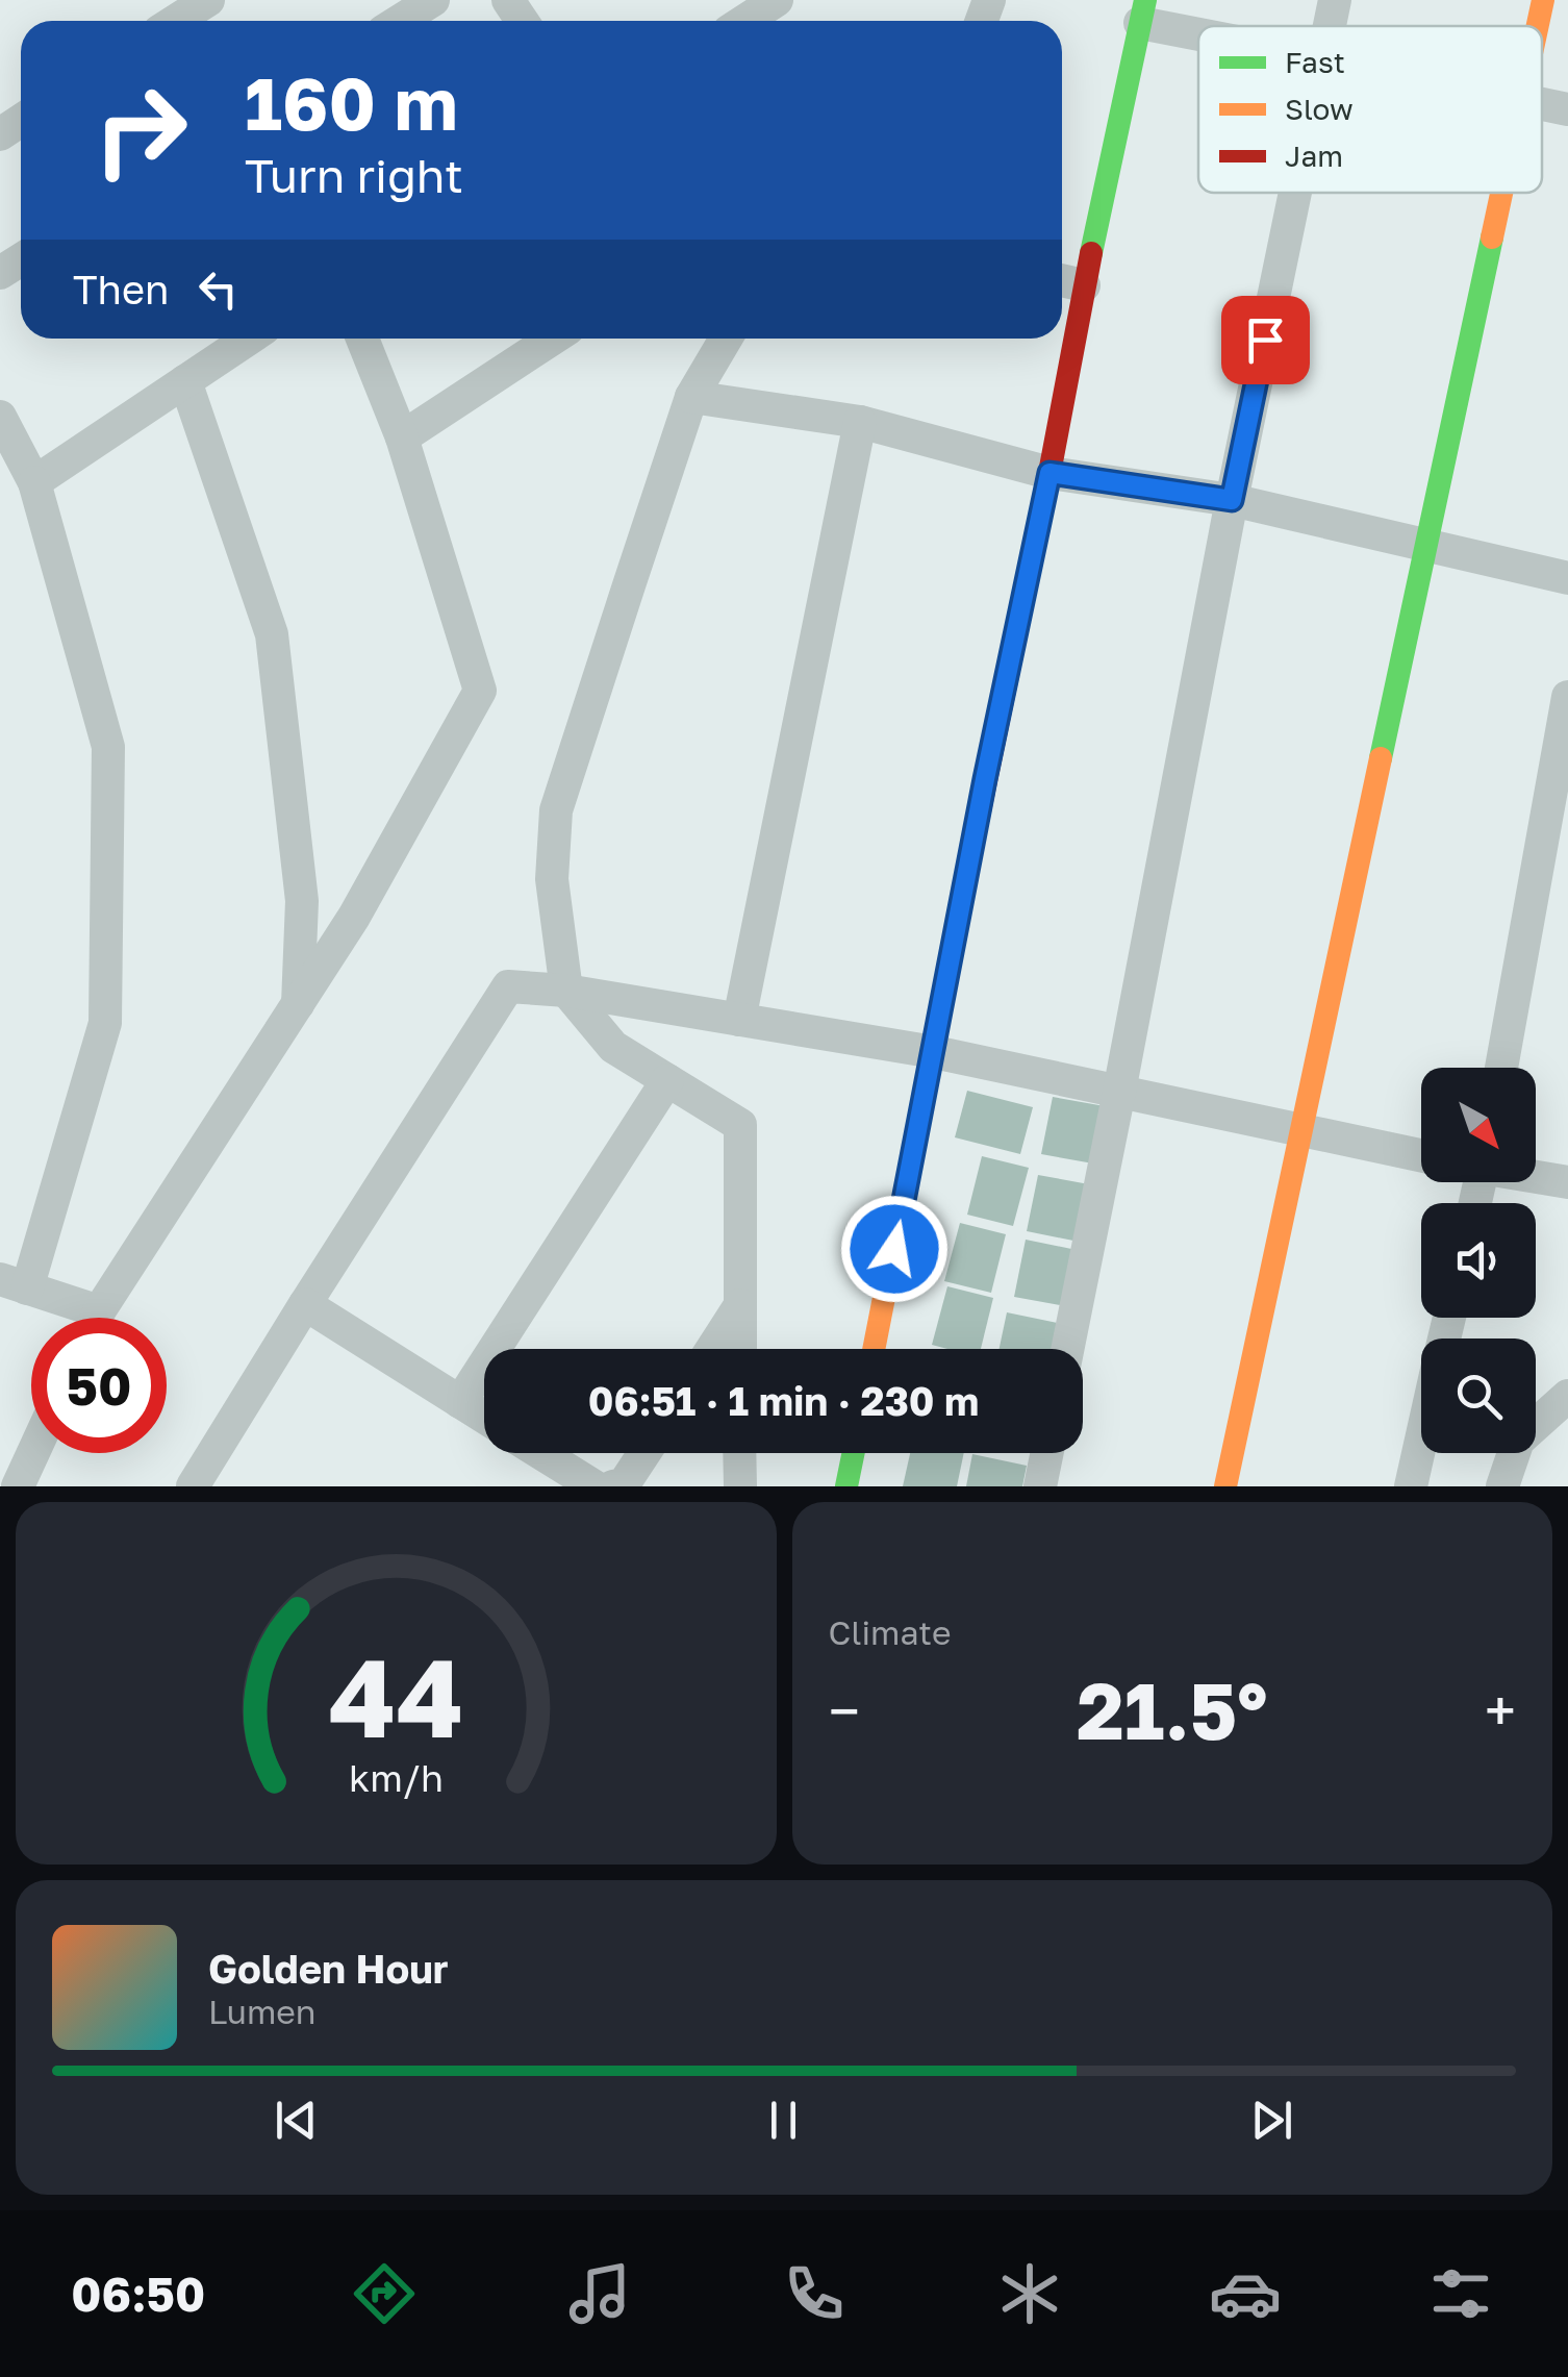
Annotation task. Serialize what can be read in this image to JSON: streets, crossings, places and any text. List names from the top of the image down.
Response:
{
  "legend": ["Fast", "Slow", "Jam"],
  "north": "bottom right",
  "page": {
    "turn": ["160 m", "Turn right"],
    "then": "Then",
    "limit": "50",
    "trip": "06:51 · 1 min · 230 m",
    "tile": "Climate",
    "heat": ["−", "21.5°", "+"],
    "song": ["Golden Hour", "Lumen"],
    "tabs": "06:50",
    "gauge": ["44", "km/h"]
  }
}
